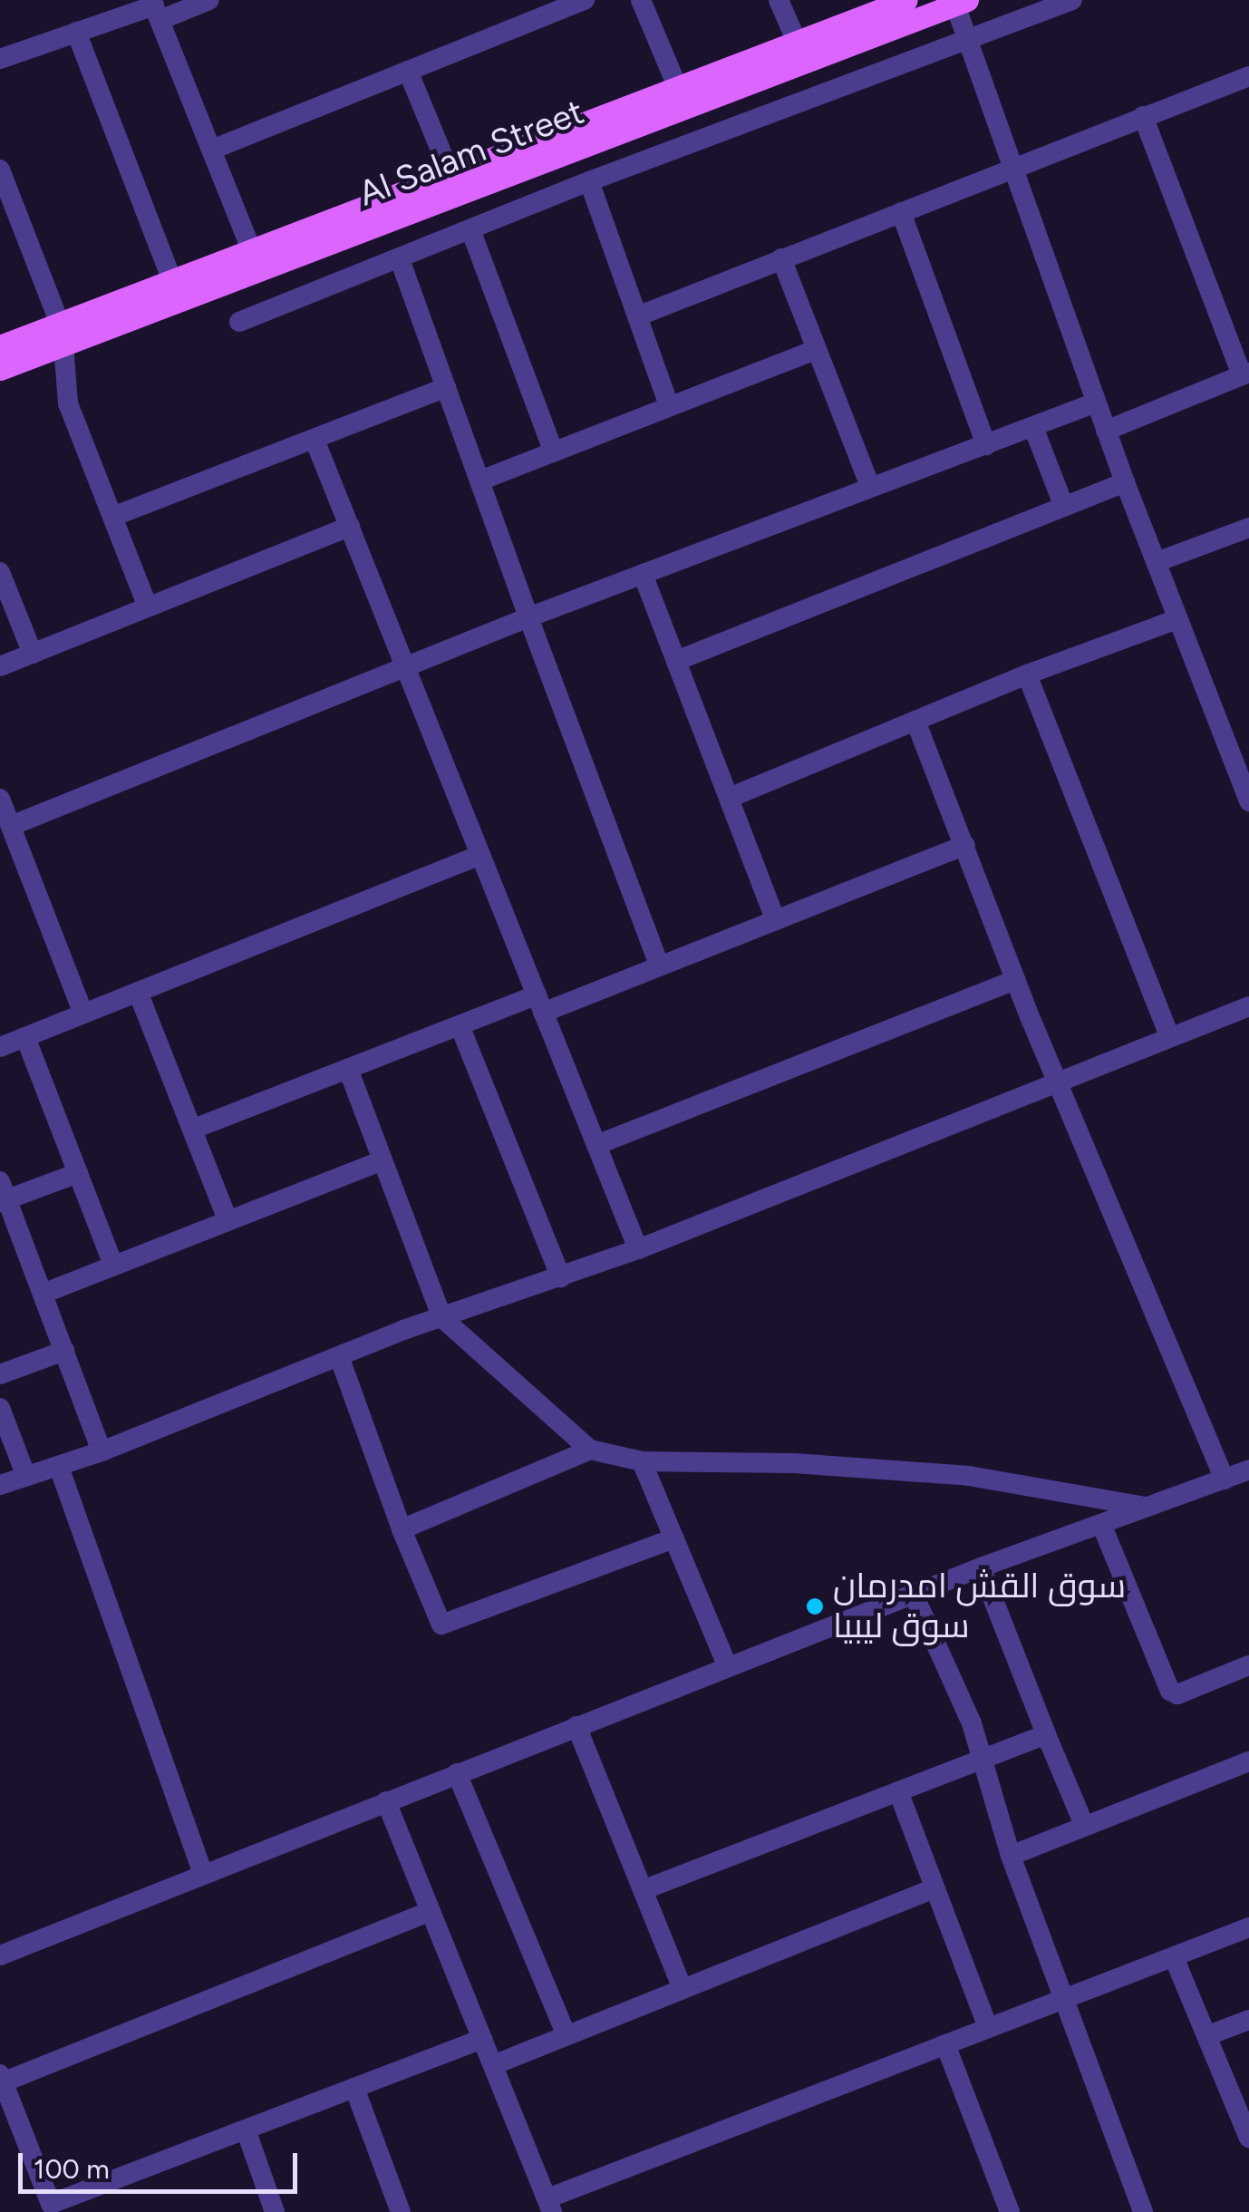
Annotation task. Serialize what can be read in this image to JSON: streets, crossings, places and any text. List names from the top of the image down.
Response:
{
  "streets": {
    "main road": ["Al Salam Street"]
  },
  "places": ["سوق القش امدرمان سوق ليبيا"],
  "scale_bar": "100 m"
}
